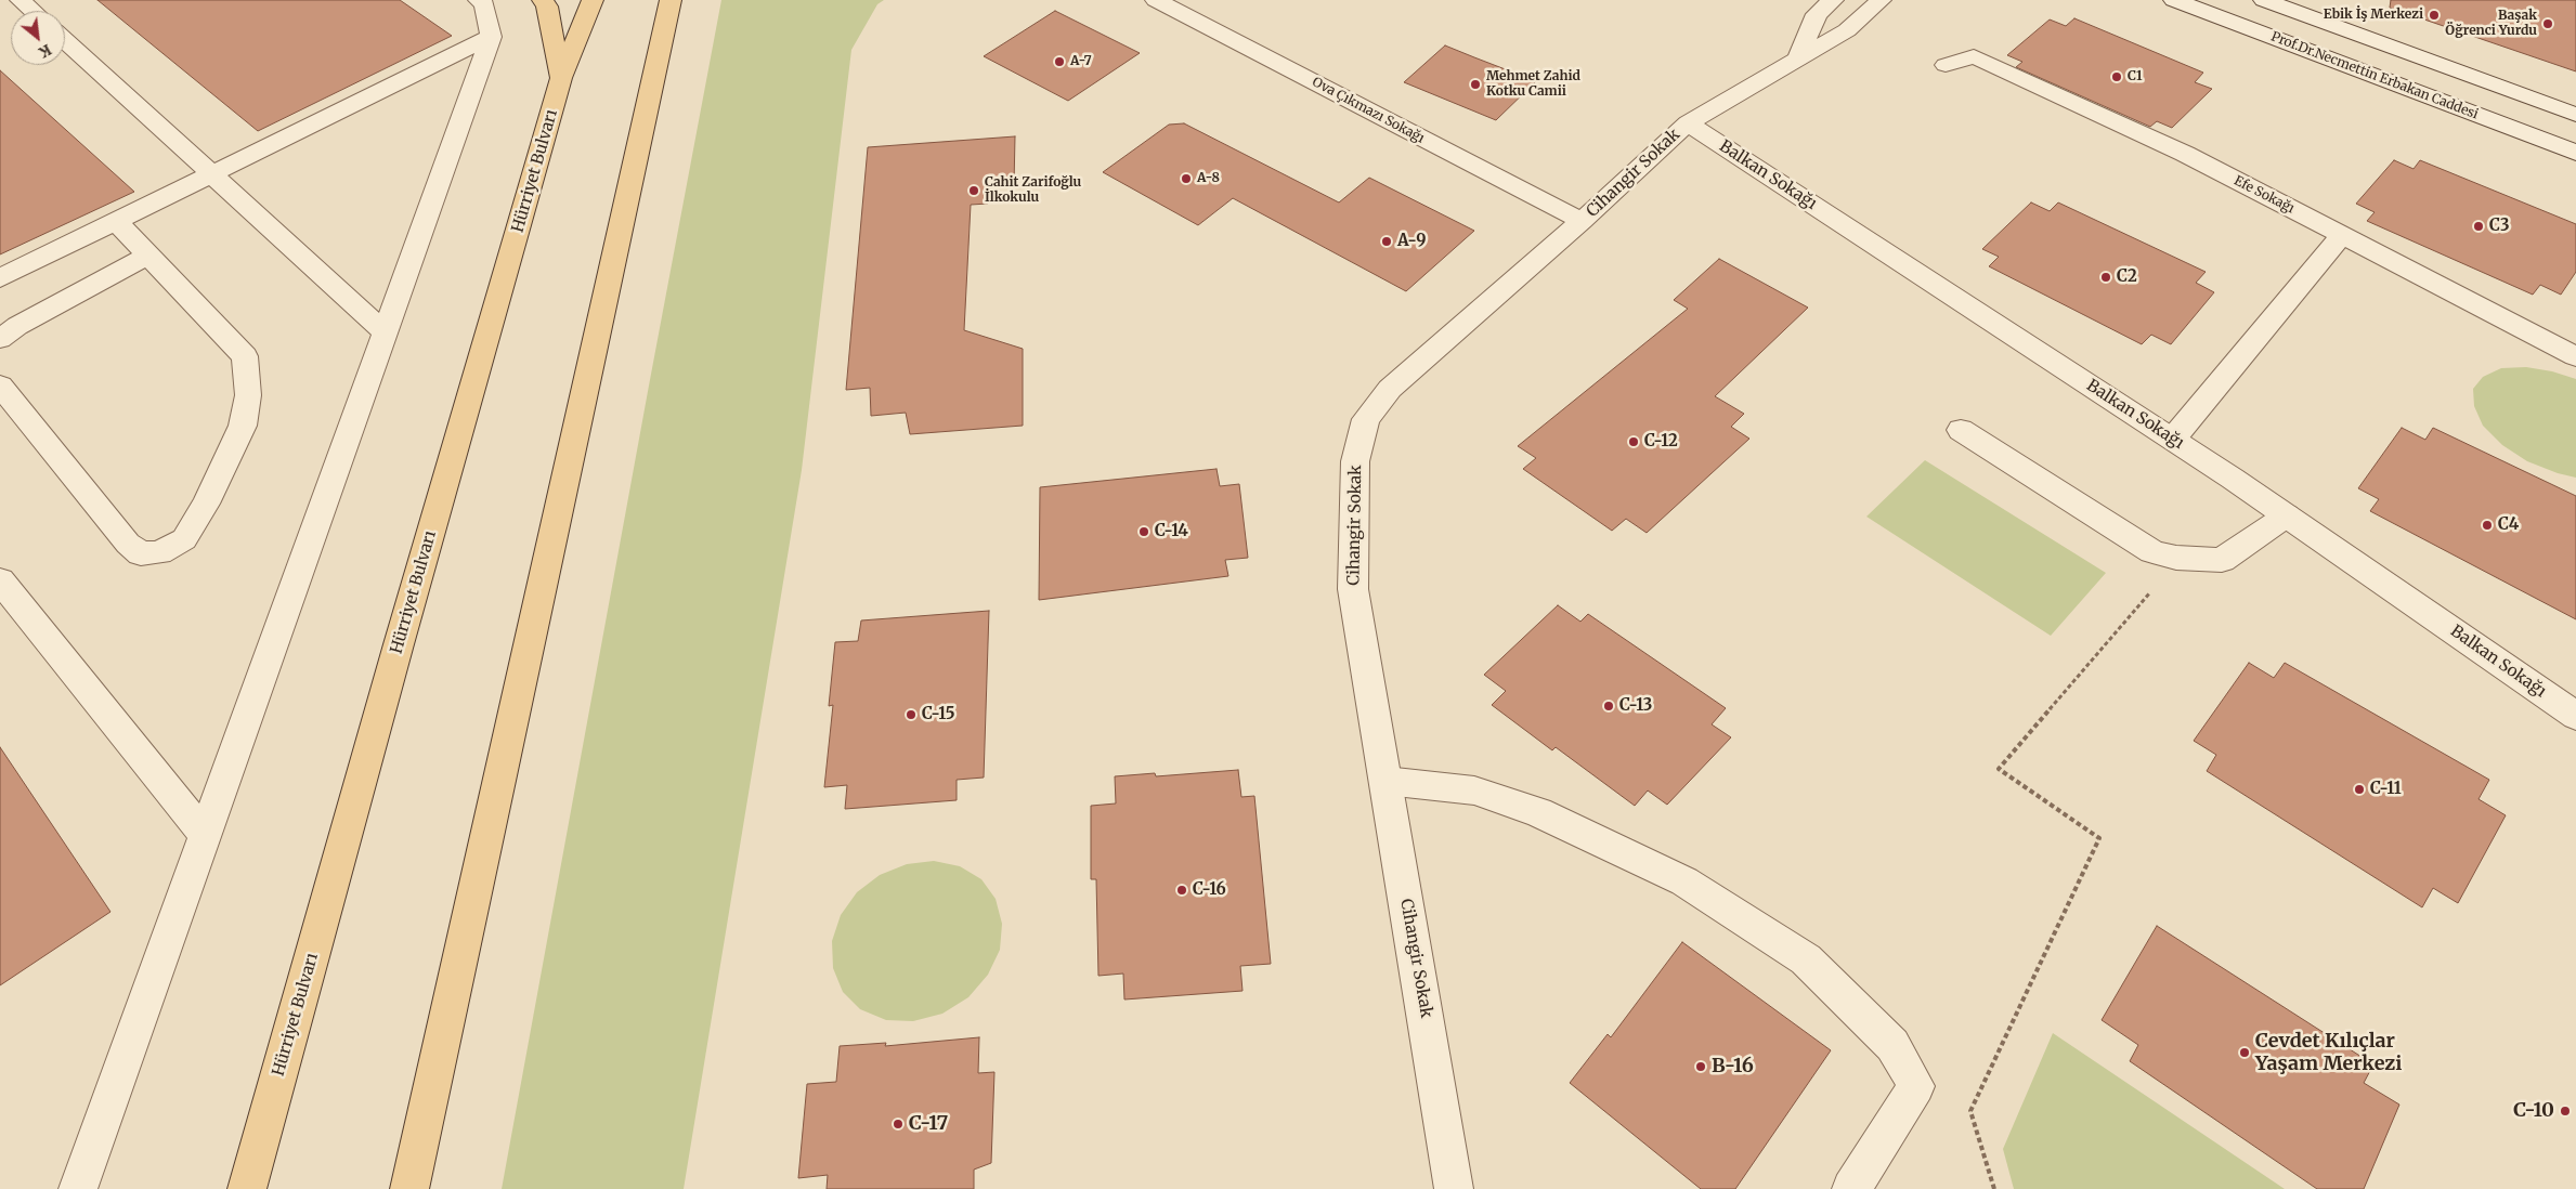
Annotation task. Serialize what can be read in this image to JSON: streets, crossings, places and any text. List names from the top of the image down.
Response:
{
  "streets": {
    "main road": ["Hürriyet Bulvarı"],
    "street": [
      "Prof.Dr.Necmettin Erbakan Caddesi",
      "Ova Çıkmazı Sokağı",
      "Cihangir Sokak",
      "Balkan Sokağı",
      "Efe Sokağı"
    ]
  },
  "crossings": [
    ["Ova Çıkmazı Sokağı", "Cihangir Sokak"],
    ["Cihangir Sokak", "Balkan Sokağı"]
  ],
  "places": [
    "Ebik İş Merkezi",
    "Başak Öğrenci Yurdu",
    "A-7",
    "C1",
    "Mehmet Zahid Kotku Camii",
    "A-8",
    "Cahit Zarifoğlu İlkokulu",
    "C3",
    "A-9",
    "C2",
    "C-12",
    "C4",
    "C-14",
    "C-13",
    "C-15",
    "C-11",
    "C-16",
    "Cevdet Kılıçlar Yaşam Merkezi",
    "B-16",
    "C-10",
    "C-17"
  ],
  "north": "bottom right"
}
